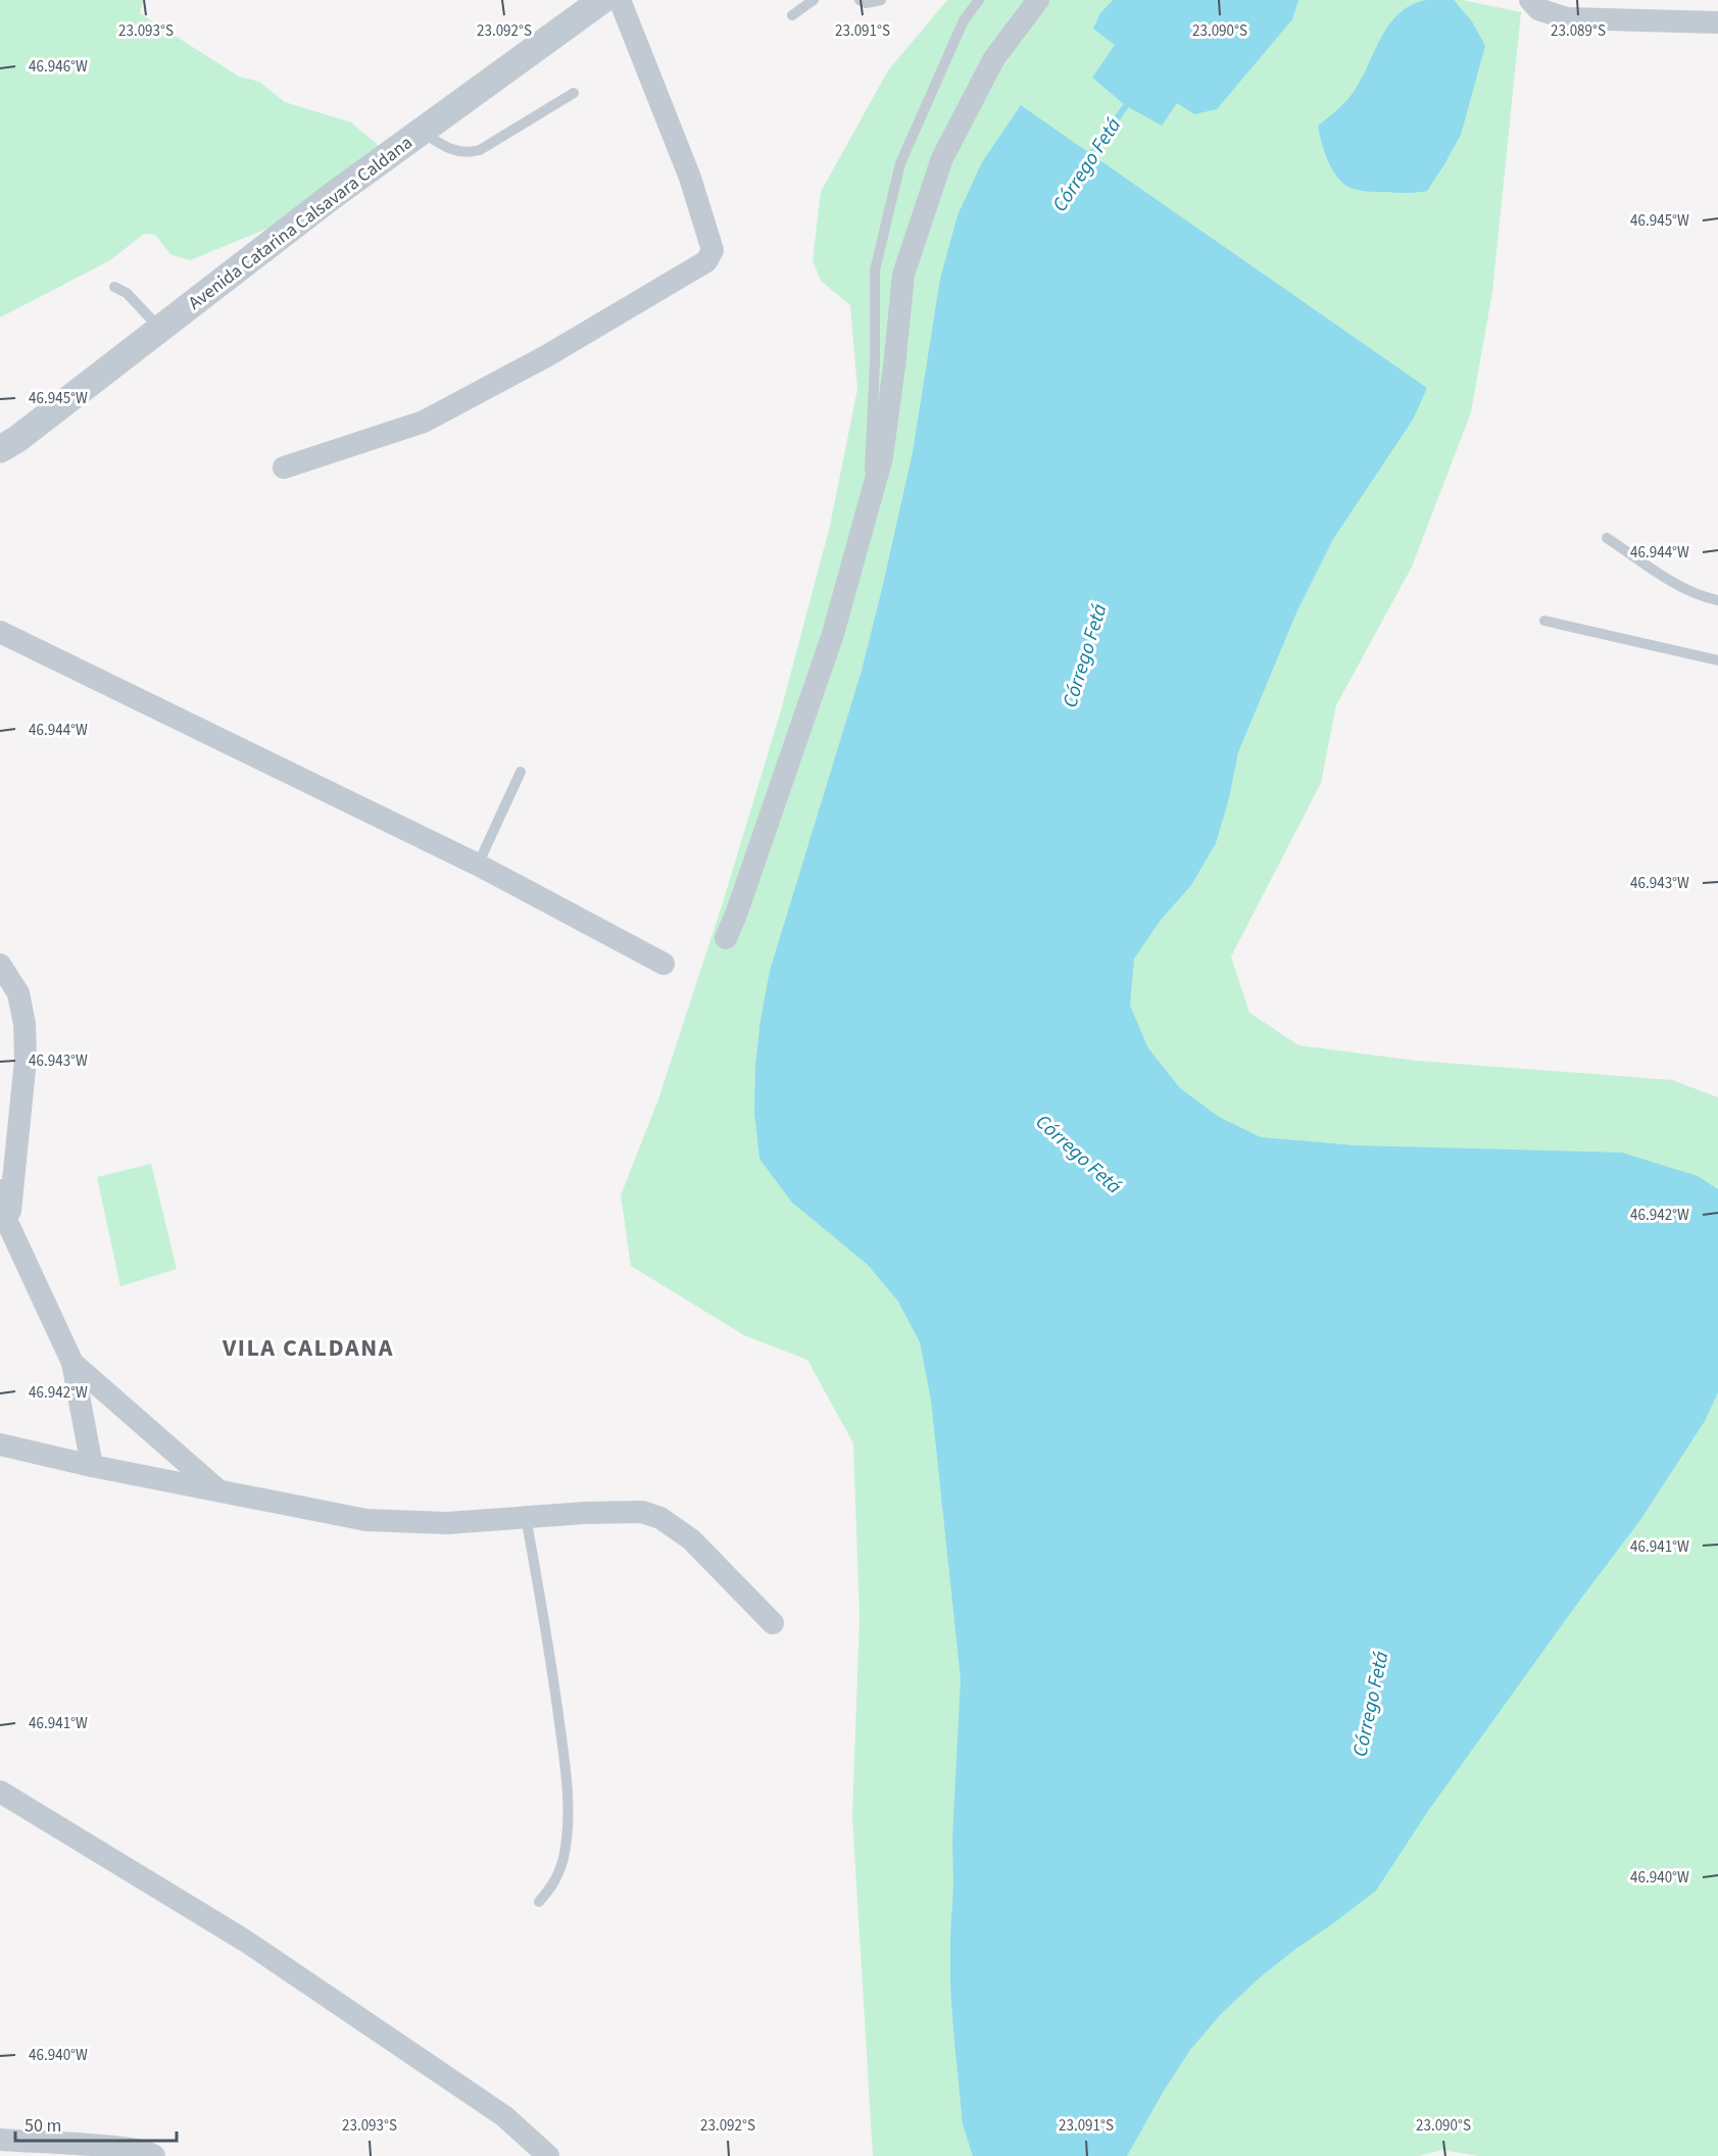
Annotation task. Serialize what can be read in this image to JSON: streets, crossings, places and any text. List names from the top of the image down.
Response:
{
  "streets": {
    "street": ["Avenida Catarina Calsavara Caldana"]
  },
  "districts": ["VILA CALDANA"],
  "water": ["Córrego Fetá"],
  "scale_bar": "50 m",
  "coordinates": [
    "23.093°S",
    "23.092°S",
    "23.091°S",
    "23.090°S",
    "23.089°S",
    "46.946°W",
    "46.945°W",
    "46.944°W",
    "46.943°W",
    "46.942°W",
    "46.941°W",
    "46.940°W"
  ]
}
